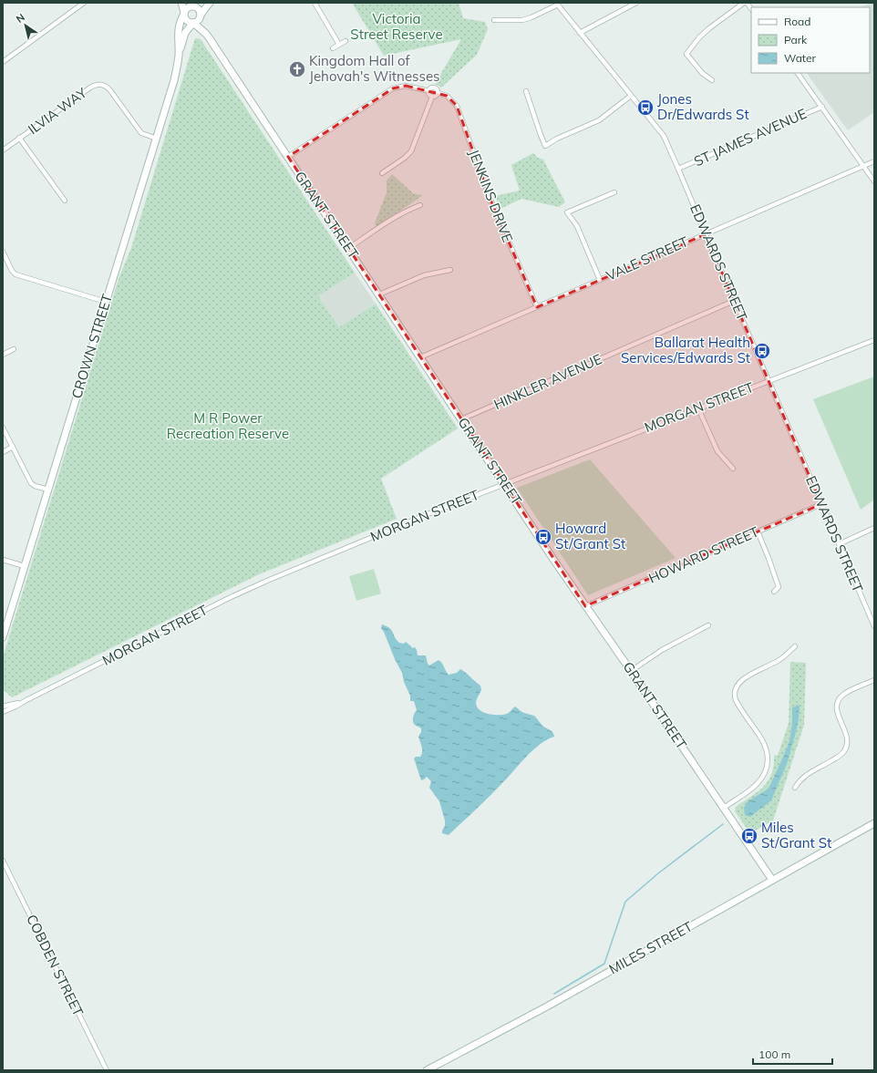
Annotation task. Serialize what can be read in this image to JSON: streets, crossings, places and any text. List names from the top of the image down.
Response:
{
  "streets": {
    "street": [
      "ILVIA WAY",
      "ST JAMES AVENUE",
      "JENKINS DRIVE",
      "GRANT STREET",
      "VALE STREET",
      "EDWARDS STREET",
      "CROWN STREET",
      "HINKLER AVENUE",
      "MORGAN STREET",
      "HOWARD STREET",
      "MILES STREET",
      "COBDEN STREET"
    ]
  },
  "crossings": [
    ["ILVIA WAY", "CROWN STREET"],
    ["ST JAMES AVENUE", "EDWARDS STREET"],
    ["JENKINS DRIVE", "VALE STREET"],
    ["GRANT STREET", "VALE STREET"],
    ["GRANT STREET", "CROWN STREET"],
    ["GRANT STREET", "HINKLER AVENUE"],
    ["GRANT STREET", "MORGAN STREET"],
    ["GRANT STREET", "HOWARD STREET"],
    ["GRANT STREET", "MILES STREET"],
    ["VALE STREET", "EDWARDS STREET"],
    ["EDWARDS STREET", "HINKLER AVENUE"],
    ["EDWARDS STREET", "MORGAN STREET"],
    ["EDWARDS STREET", "HOWARD STREET"]
  ],
  "parks": ["Victoria Street Reserve", "M R Power Recreation Reserve"],
  "places": {
    "church": ["Kingdom Hall of Jehovah's Witnesses"],
    "bus stop": [
      "Jones Dr/Edwards St",
      "Ballarat Health Services/Edwards St",
      "Howard St/Grant St",
      "Miles St/Grant St"
    ]
  },
  "legend": ["Road", "Park", "Water"],
  "scale_bar": "100 m",
  "north": "top left"
}
